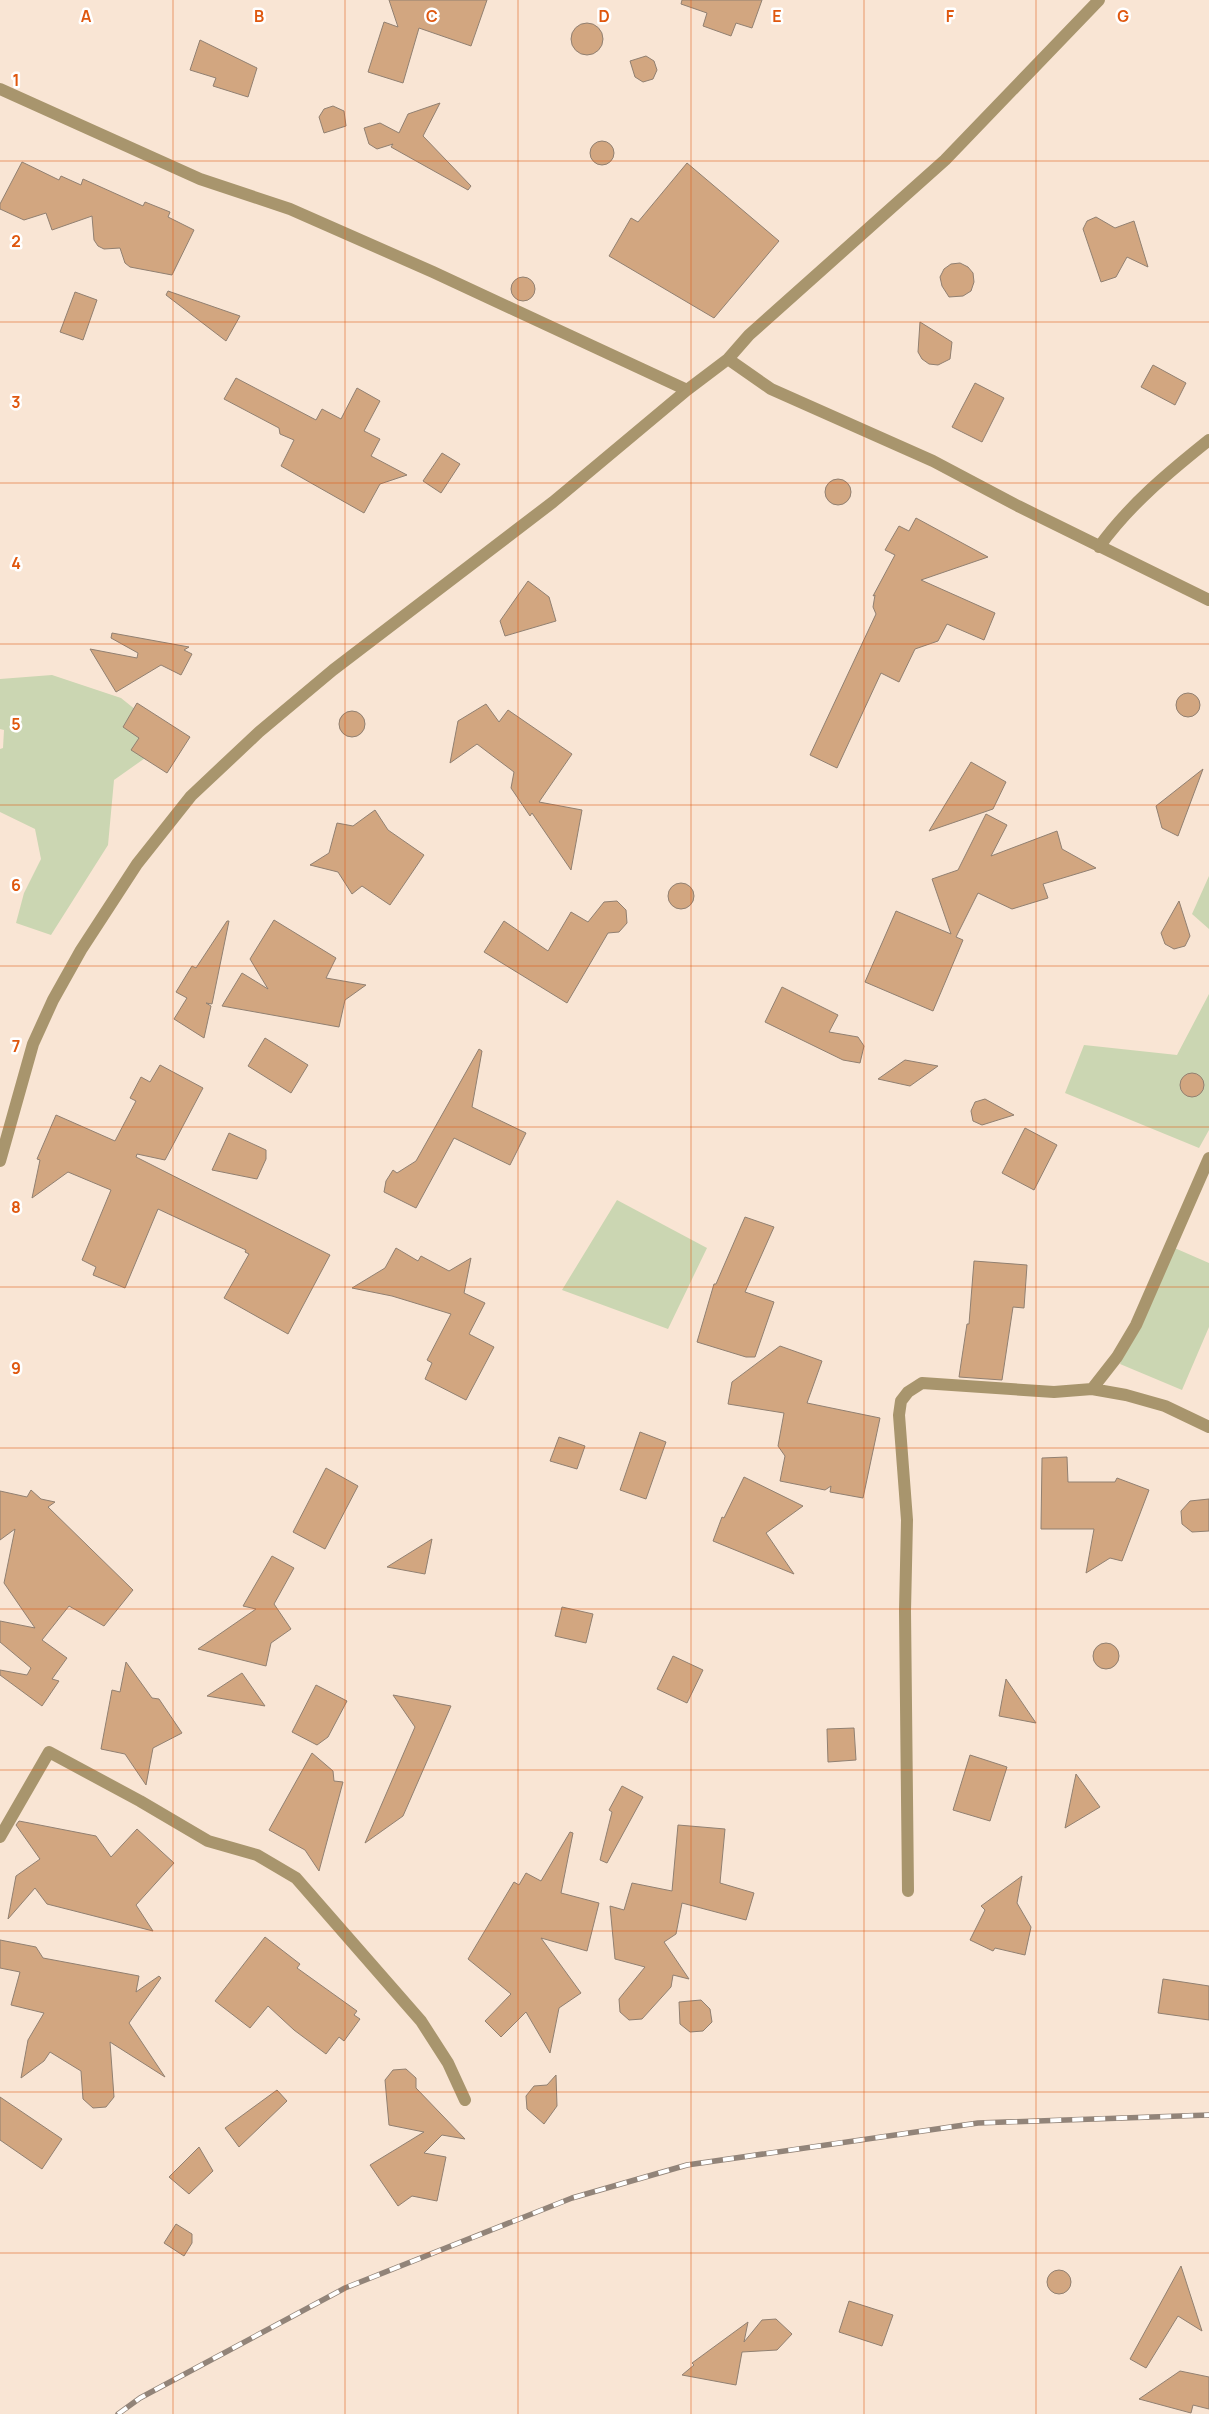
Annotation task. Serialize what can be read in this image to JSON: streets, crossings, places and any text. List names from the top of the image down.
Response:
{
  "grid": {
    "columns": [
      "A",
      "B",
      "C",
      "D",
      "E",
      "F",
      "G"
    ],
    "rows": [
      "1",
      "2",
      "3",
      "4",
      "5",
      "6",
      "7",
      "8",
      "9"
    ]
  }
}
